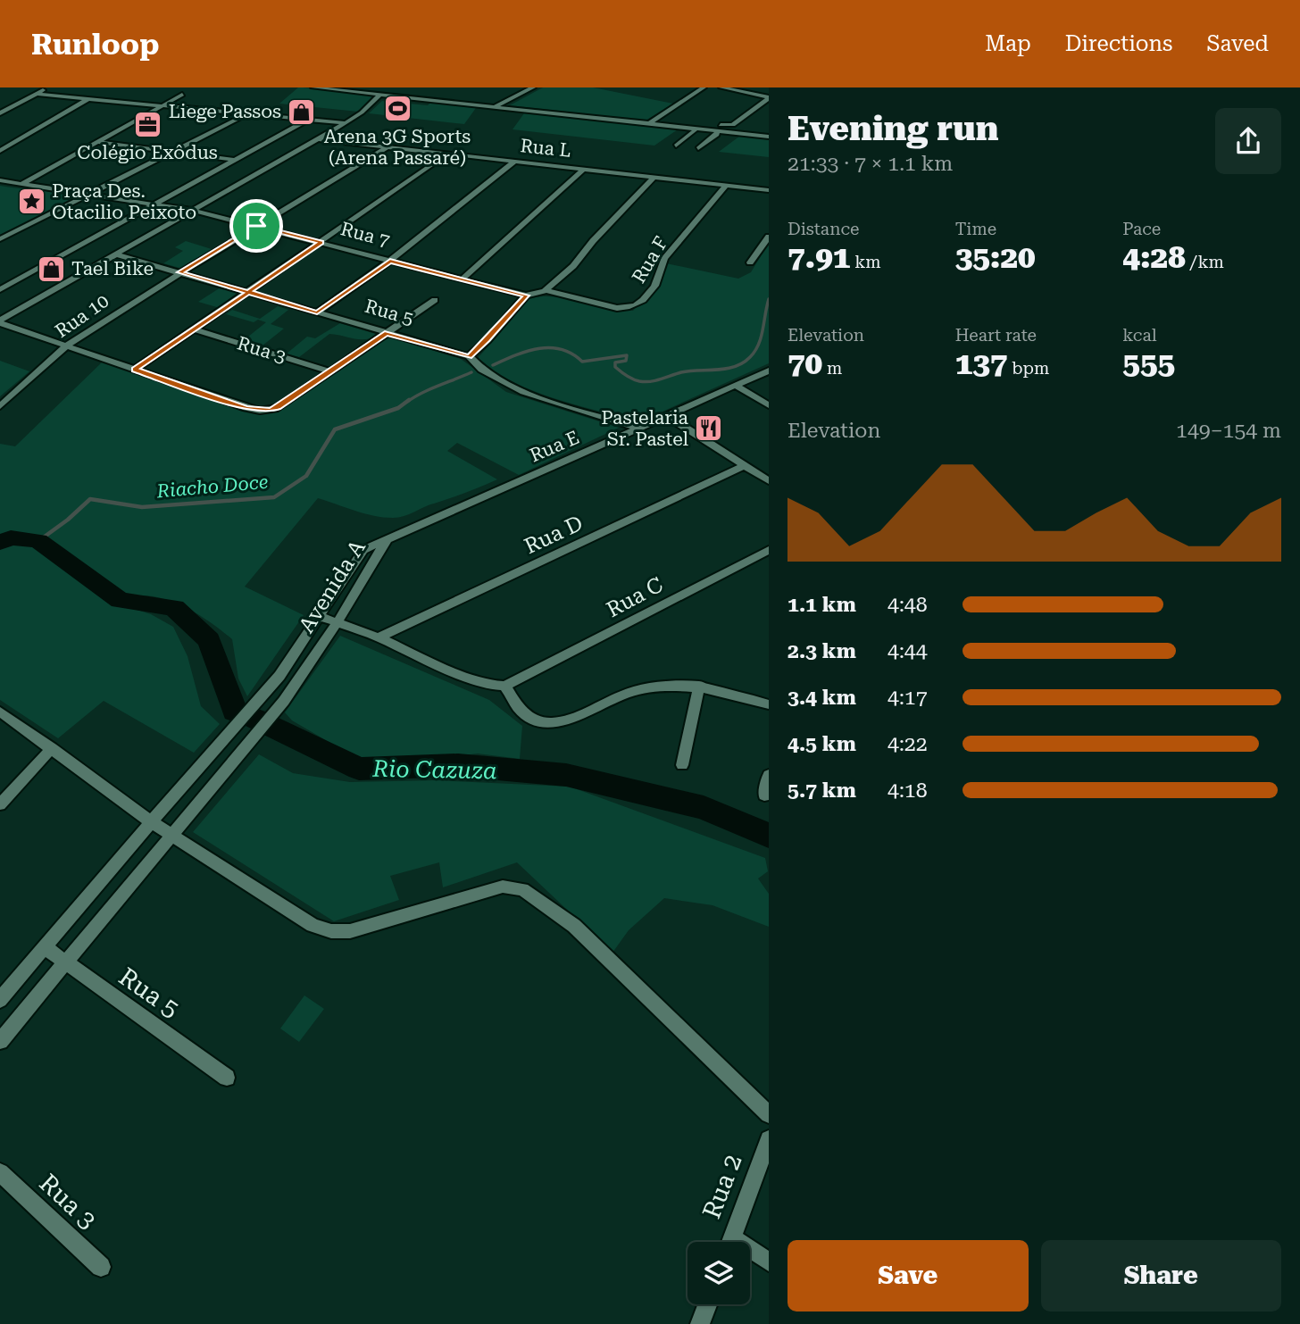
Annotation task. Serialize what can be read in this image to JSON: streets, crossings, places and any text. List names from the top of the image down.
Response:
{
  "streets": {
    "street": [
      "Rua L",
      "Rua 7",
      "Rua F",
      "Rua 5",
      "Rua 10",
      "Rua 3",
      "Rua E",
      "Rua D",
      "Avenida A",
      "Rua C",
      "Rua 2"
    ]
  },
  "crossings": [
    ["Rua L", "Rua F"],
    ["Rua L", "Rua 10"],
    ["Rua 7", "Rua 10"],
    ["Rua 5", "Rua 10"],
    ["Rua 5", "Rua E"],
    ["Rua 5", "Avenida A"],
    ["Rua E", "Avenida A"]
  ],
  "water": ["Riacho Doce", "Rio Cazuza"],
  "places": {
    "sports": ["Arena 3G Sports (Arena Passaré)"],
    "shop": ["Liege Passos", "Tael Bike"],
    "office": ["Colégio Exôdus"],
    "place": ["Praça Des. Otacilio Peixoto"],
    "restaurant": ["Pastelaria Sr. Pastel"]
  },
  "page": {
    "header": "Runloop",
    "nav": ["Map", "Directions", "Saved"],
    "heading": ["Evening run", "21:33 · 7 × 1.1 km"],
    "stats": [
      ["Distance", "7.91 km"],
      ["Time", "35:20"],
      ["Pace", "4:28 /km"],
      ["Elevation", "70 m"],
      ["Heart rate", "137 bpm"],
      ["kcal", "555"]
    ],
    "chart": ["Elevation", "149–154 m"],
    "list": [
      {
        "name": "1.1 km",
        "note": "4:48"
      },
      {
        "name": "2.3 km",
        "note": "4:44"
      },
      {
        "name": "3.4 km",
        "note": "4:17"
      },
      {
        "name": "4.5 km",
        "note": "4:22"
      },
      {
        "name": "5.7 km",
        "note": "4:18"
      }
    ],
    "buttons": ["Save", "Share"]
  }
}
